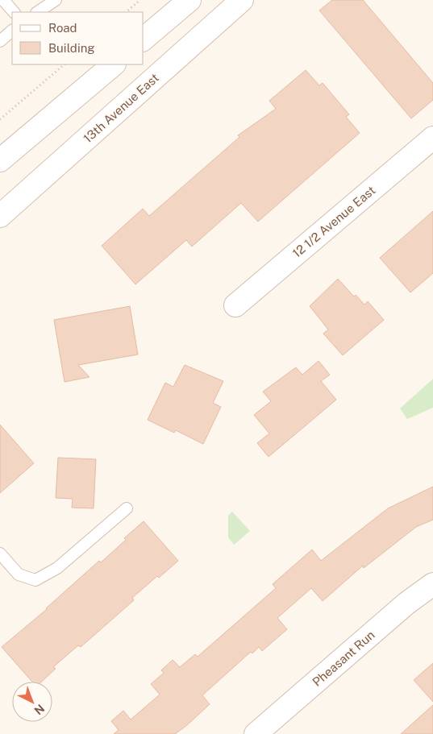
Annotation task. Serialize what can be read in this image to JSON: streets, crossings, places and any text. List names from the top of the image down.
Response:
{
  "streets": {
    "main road": ["13th Avenue East", "12 1/2 Avenue East", "Pheasant Run"]
  },
  "legend": ["Road", "Building"],
  "north": "bottom right"
}
